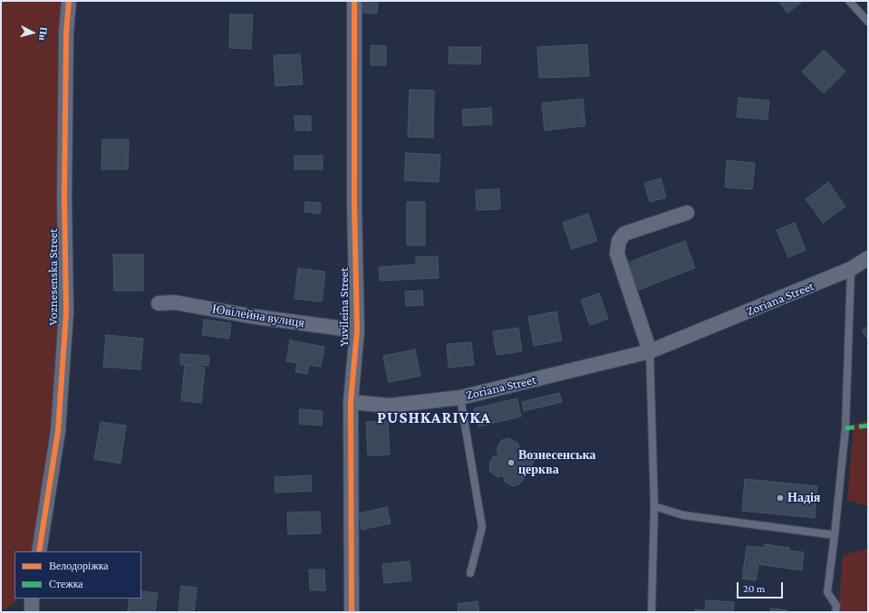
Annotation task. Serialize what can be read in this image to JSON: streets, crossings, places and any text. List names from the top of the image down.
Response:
{
  "streets": {
    "street": [
      "Voznesenska Street",
      "Zoriana Street",
      "Yuvileina Street",
      "Ювілейна вулиця"
    ]
  },
  "crossings": [
    ["Zoriana Street", "Yuvileina Street"],
    ["Yuvileina Street", "Ювілейна вулиця"]
  ],
  "districts": ["PUSHKARIVKA"],
  "places": ["Вознесенська церква", "Надія"],
  "legend": ["Велодоріжка", "Стежка"],
  "scale_bar": "20 m",
  "north": "right"
}
